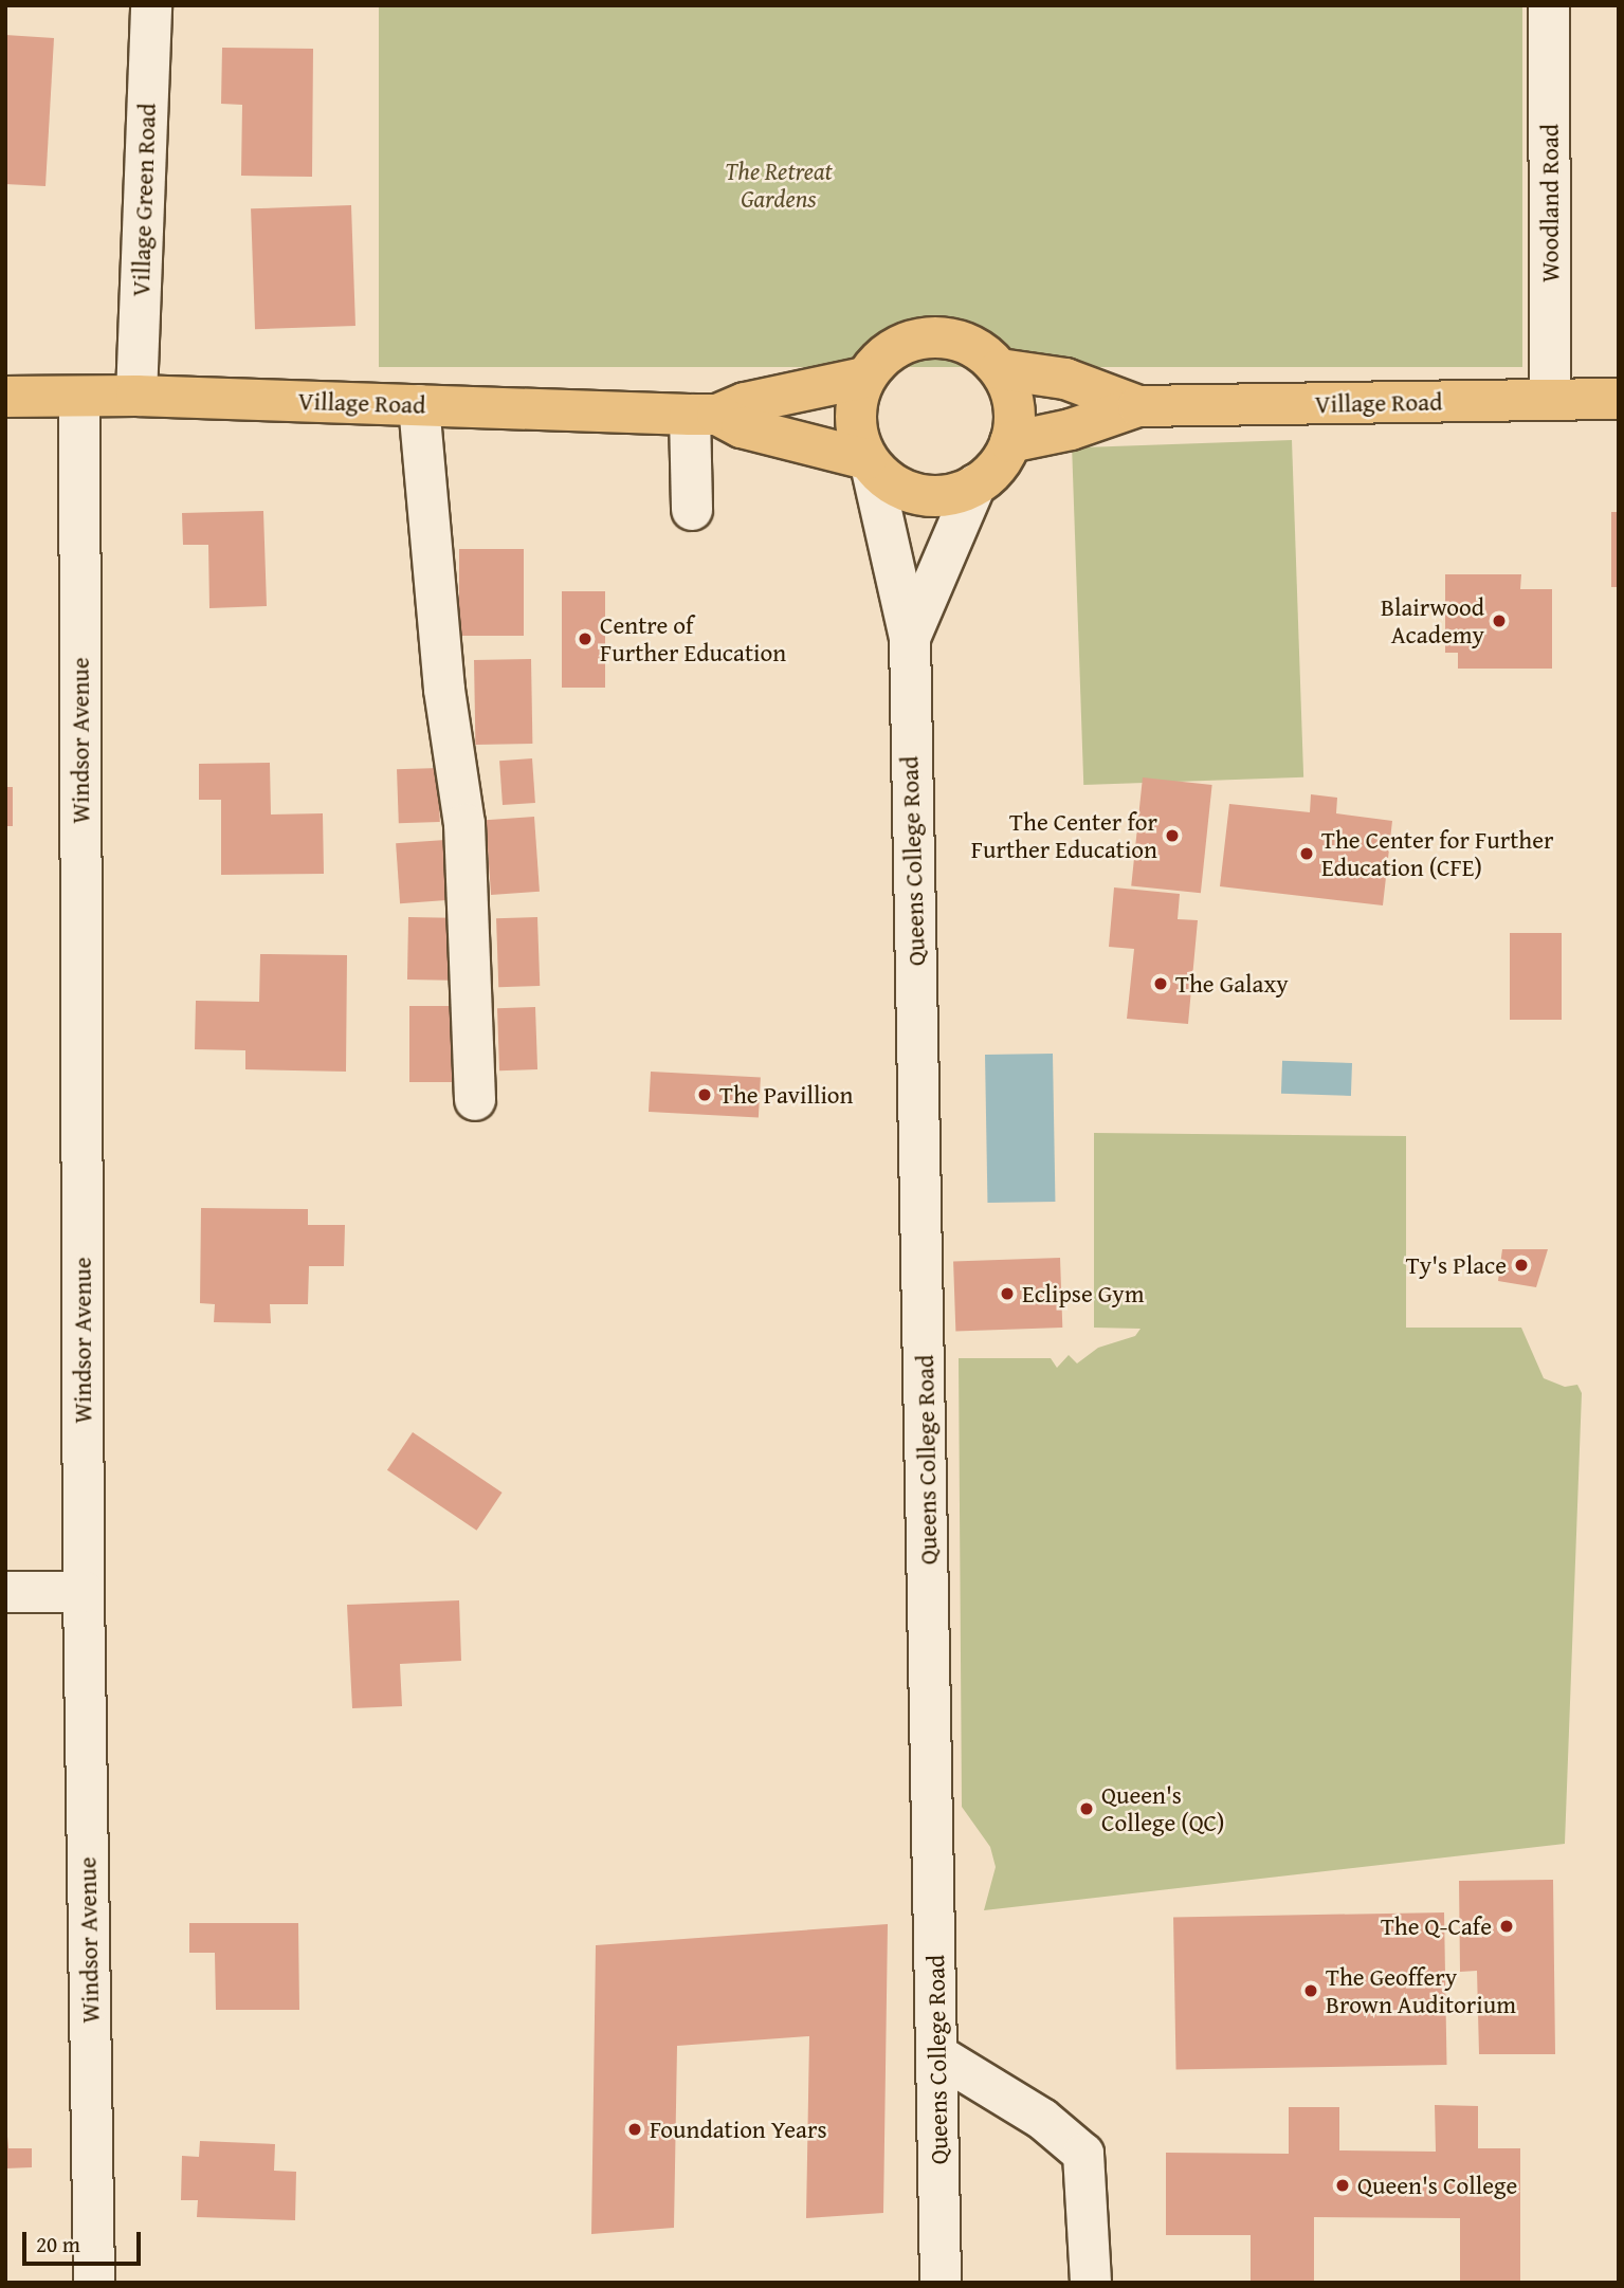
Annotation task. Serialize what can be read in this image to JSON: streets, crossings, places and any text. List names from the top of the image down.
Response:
{
  "streets": {
    "main road": ["Village Road"],
    "street": [
      "Village Green Road",
      "Woodland Road",
      "Windsor Avenue",
      "Queens College Road"
    ]
  },
  "crossings": [
    ["Village Green Road", "Village Road"],
    ["Woodland Road", "Village Road"],
    ["Village Road", "Windsor Avenue"],
    ["Village Road", "Queens College Road"]
  ],
  "parks": ["The Retreat Gardens"],
  "places": [
    "Blairwood Academy",
    "Centre of Further Education",
    "The Center for Further Education",
    "The Center for Further Education (CFE)",
    "The Galaxy",
    "The Pavillion",
    "Ty's Place",
    "Eclipse Gym",
    "Queen's College (QC)",
    "The Q-Cafe",
    "The Geoffery Brown Auditorium",
    "Foundation Years",
    "Queen's College"
  ],
  "scale_bar": "20 m"
}
